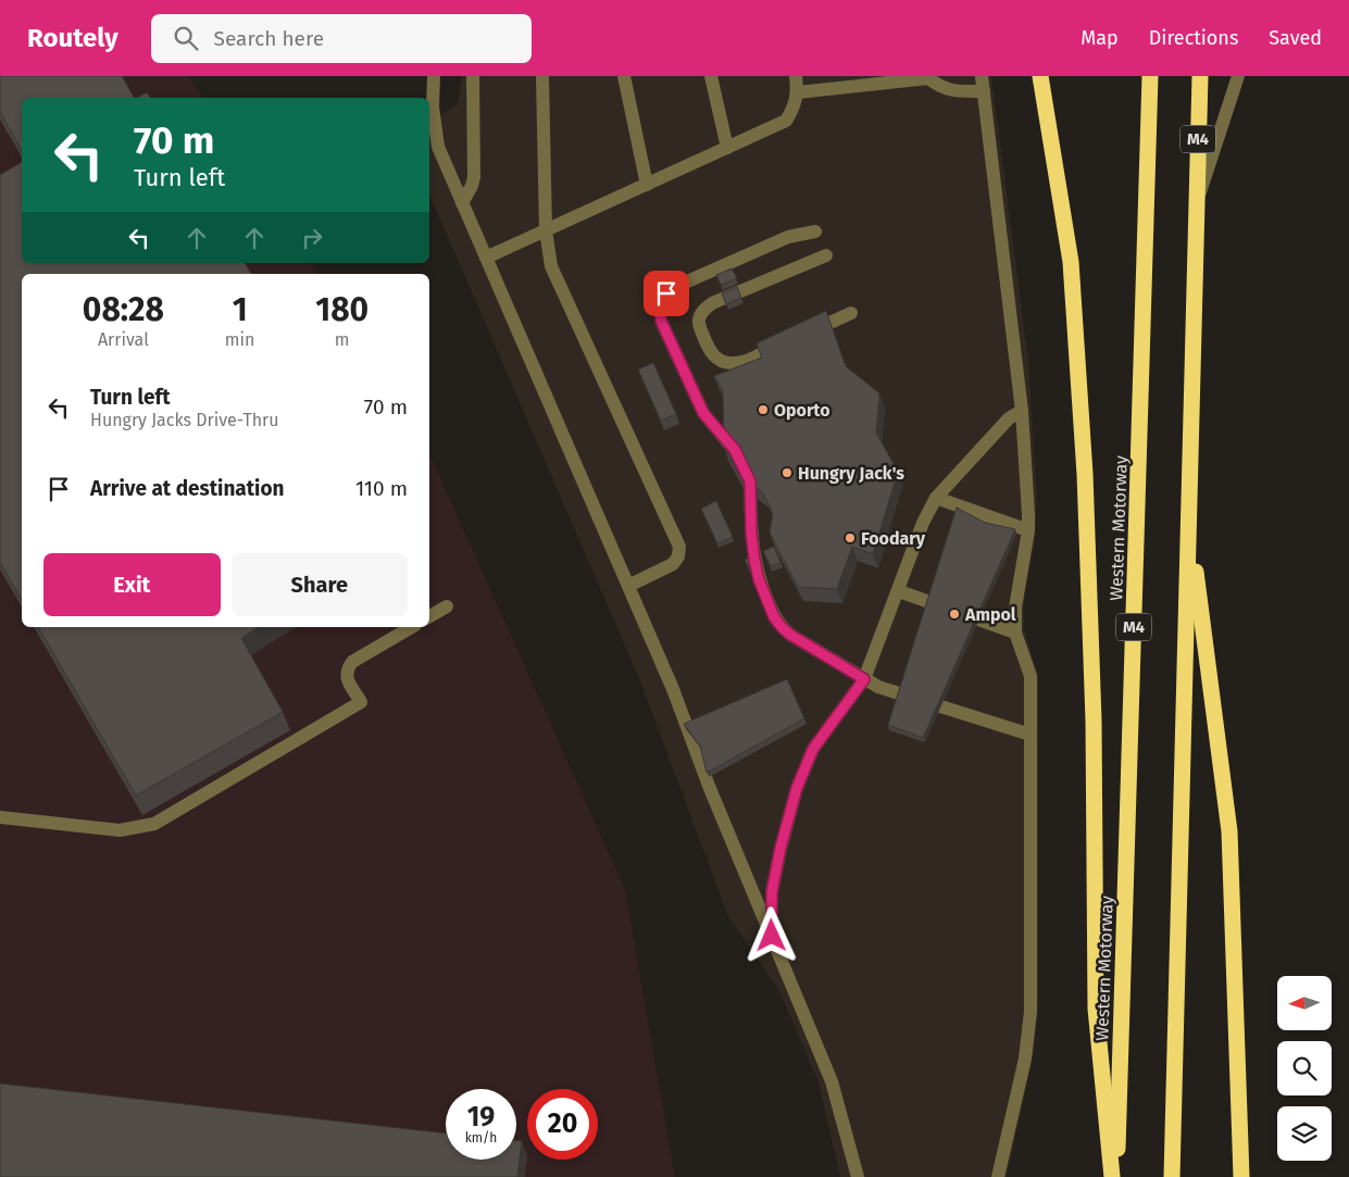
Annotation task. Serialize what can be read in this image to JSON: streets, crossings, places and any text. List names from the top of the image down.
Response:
{
  "streets": {
    "highway": ["M4", "Western Motorway"]
  },
  "places": [
    "Oporto",
    "Hungry Jack's",
    "Foodary",
    "Ampol"
  ],
  "north": "left",
  "page": {
    "header": "Routely",
    "search": "Search here",
    "nav": ["Map", "Directions", "Saved"],
    "turn": ["70 m", "Turn left"],
    "eta": [
      "08:28",
      "Arrival",
      "1",
      "min",
      "180",
      "m"
    ],
    "list": [
      {
        "name": "Turn left",
        "note": "Hungry Jacks Drive-Thru",
        "value": "70 m"
      },
      {
        "name": "Arrive at destination",
        "value": "110 m"
      }
    ],
    "buttons": ["Exit", "Share"],
    "speed": "19 km/h",
    "limit": "20"
  }
}
